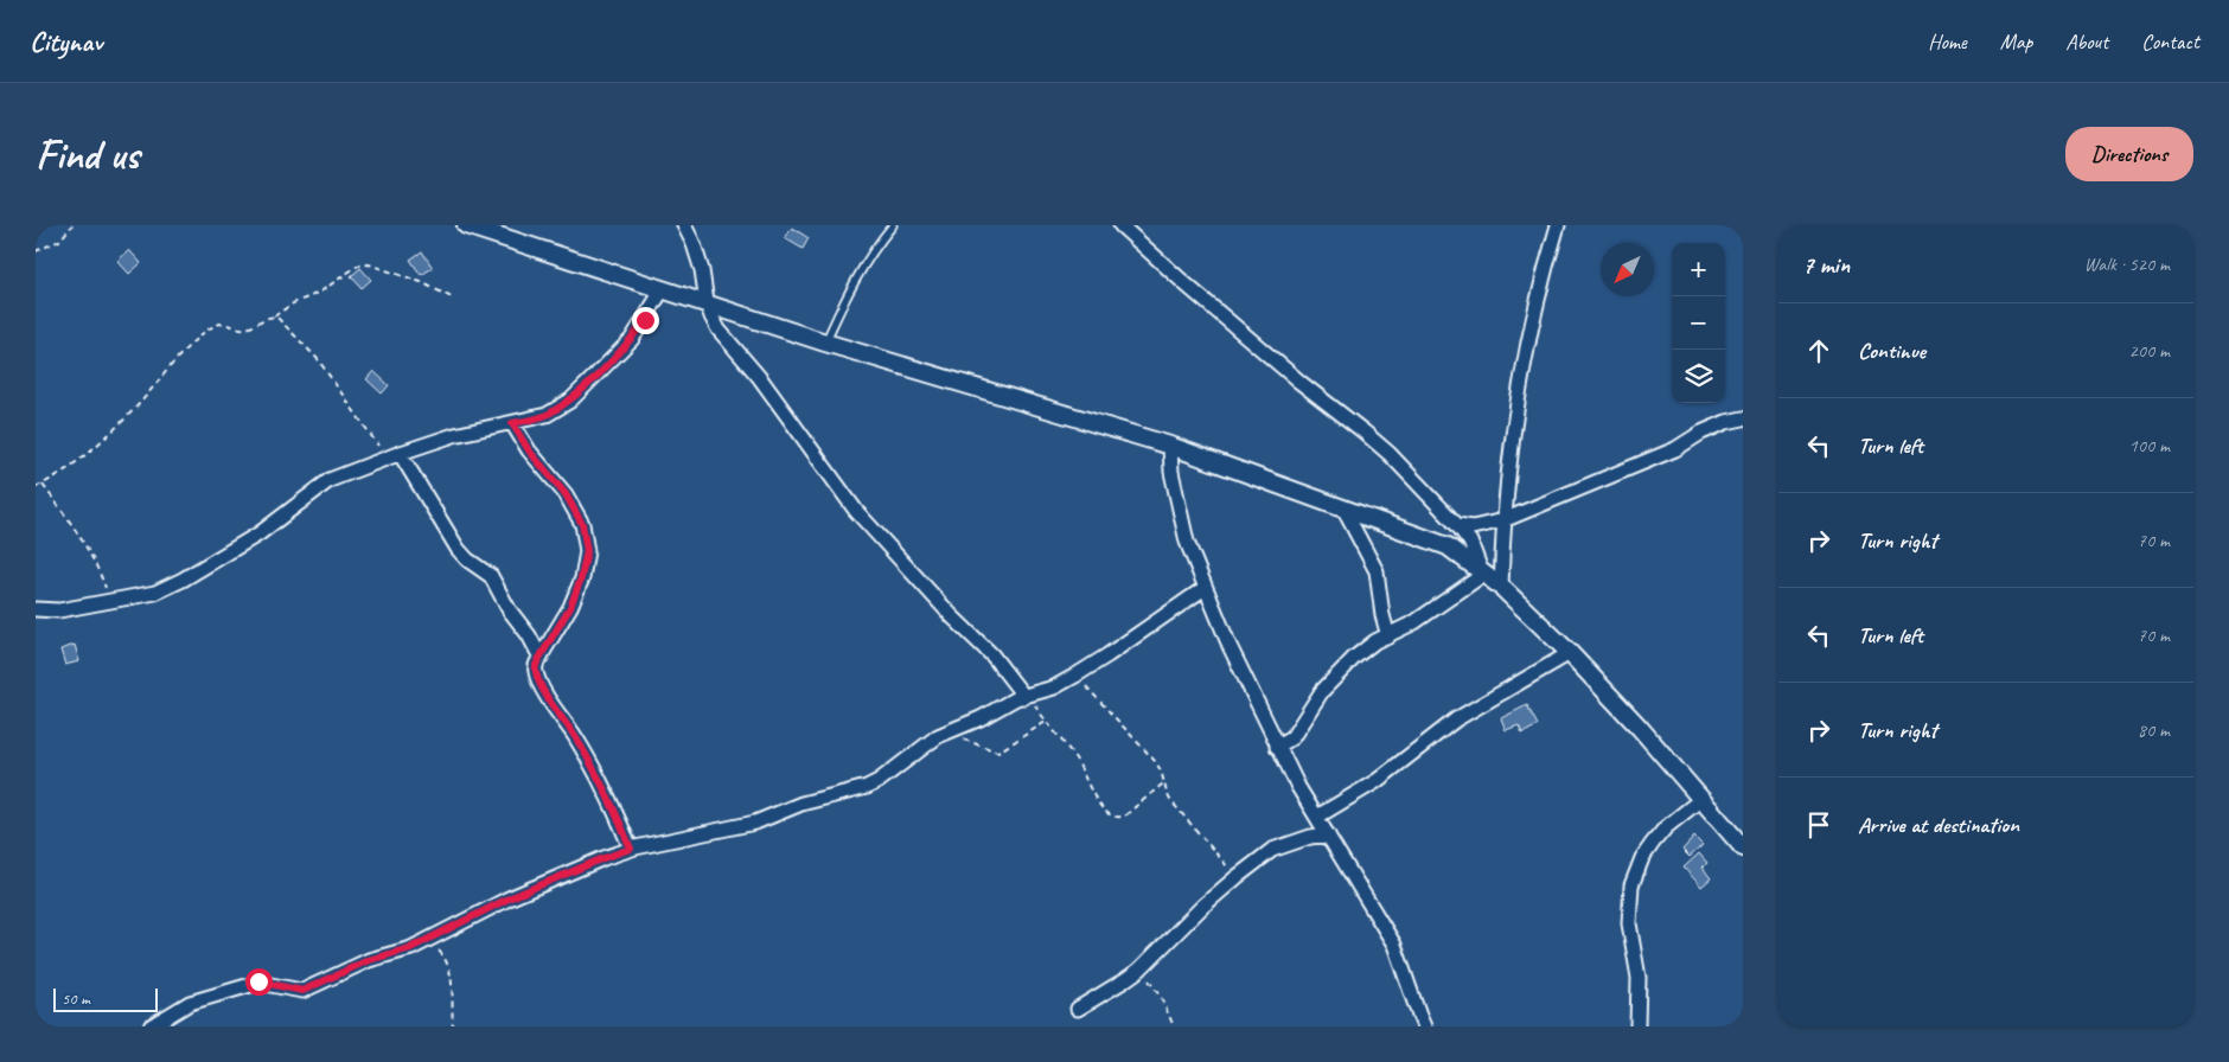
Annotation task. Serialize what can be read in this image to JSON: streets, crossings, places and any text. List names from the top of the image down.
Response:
{
  "scale_bar": "50 m",
  "north": "bottom left",
  "page": {
    "header": "Citynav",
    "nav": [
      "Home",
      "Map",
      "About",
      "Contact"
    ],
    "buttons": "Directions",
    "title": "Find us",
    "heading": ["7 min", "Walk · 520 m"],
    "map_buttons": ["+", "−"],
    "list": [
      ["Continue", "200 m"],
      ["Turn left", "100 m"],
      ["Turn right", "70 m"],
      ["Turn left", "70 m"],
      ["Turn right", "80 m"],
      "Arrive at destination"
    ],
    "scale": "50 m"
  }
}
